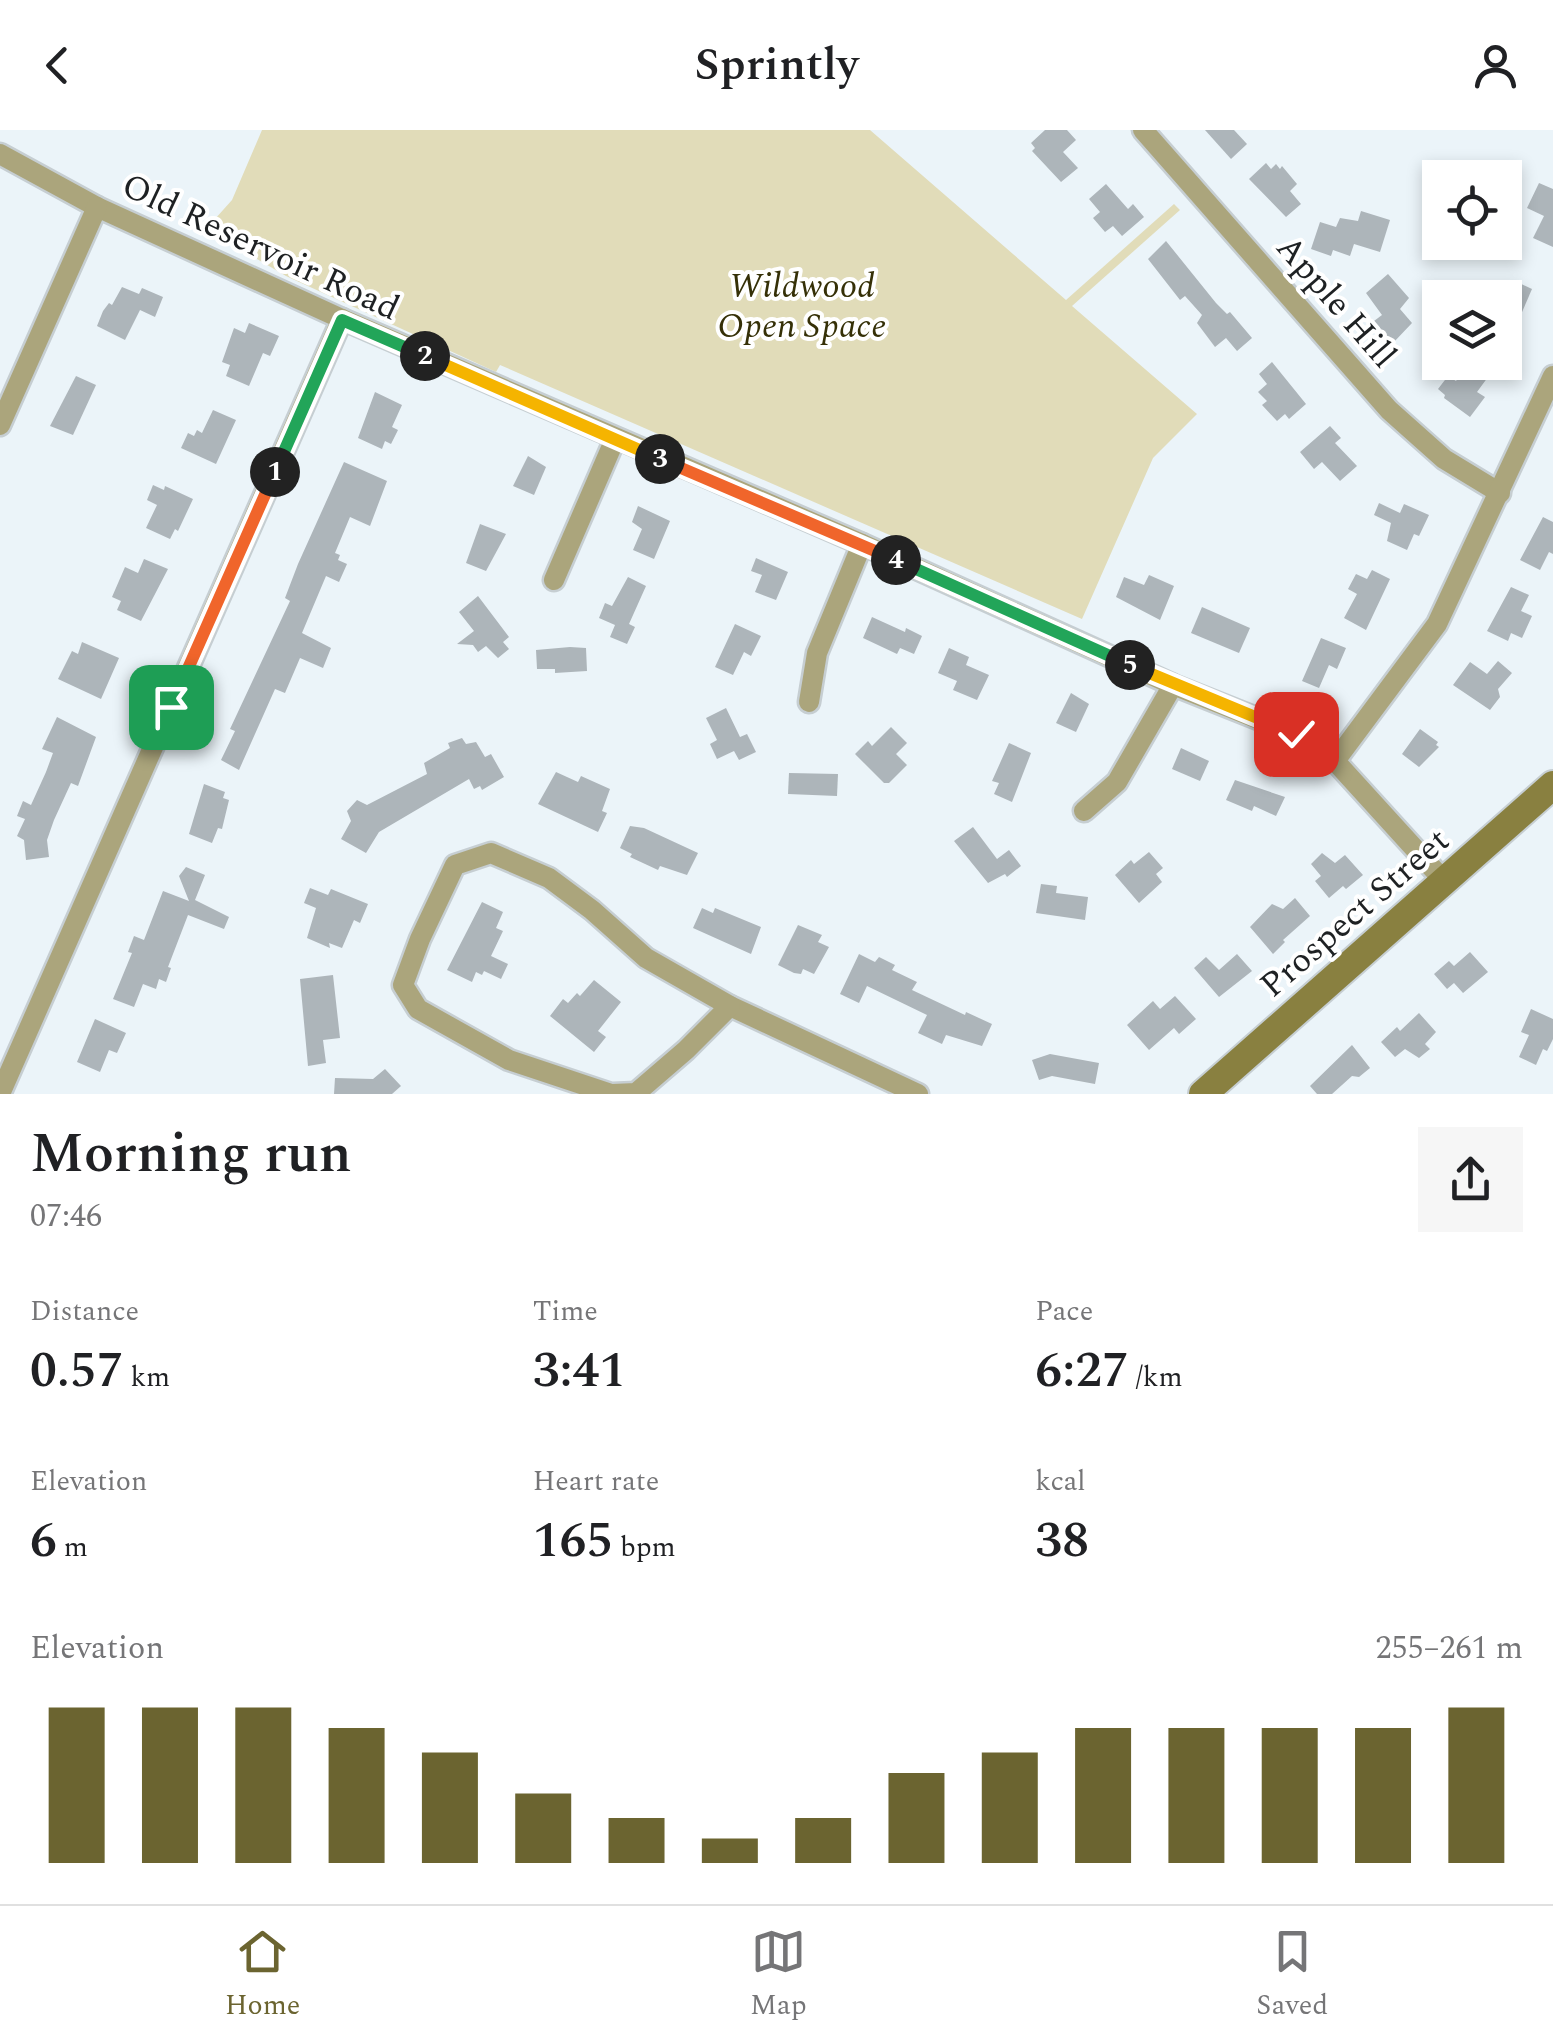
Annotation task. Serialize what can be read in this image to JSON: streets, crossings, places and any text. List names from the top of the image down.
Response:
{
  "streets": {
    "main road": ["Prospect Street"],
    "street": ["Old Reservoir Road", "Apple Hill"]
  },
  "crossings": [
    ["Old Reservoir Road", "Prospect Street"]
  ],
  "parks": ["Wildwood Open Space"],
  "page": {
    "header": "Sprintly",
    "pins": [
      "2",
      "3",
      "1",
      "4",
      "5"
    ],
    "heading": ["Morning run", "07:46"],
    "stats": [
      ["Distance", "0.57 km"],
      ["Time", "3:41"],
      ["Pace", "6:27 /km"],
      ["Elevation", "6 m"],
      ["Heart rate", "165 bpm"],
      ["kcal", "38"]
    ],
    "chart": ["Elevation", "255–261 m"],
    "tabs": ["Home", "Map", "Saved"]
  }
}
